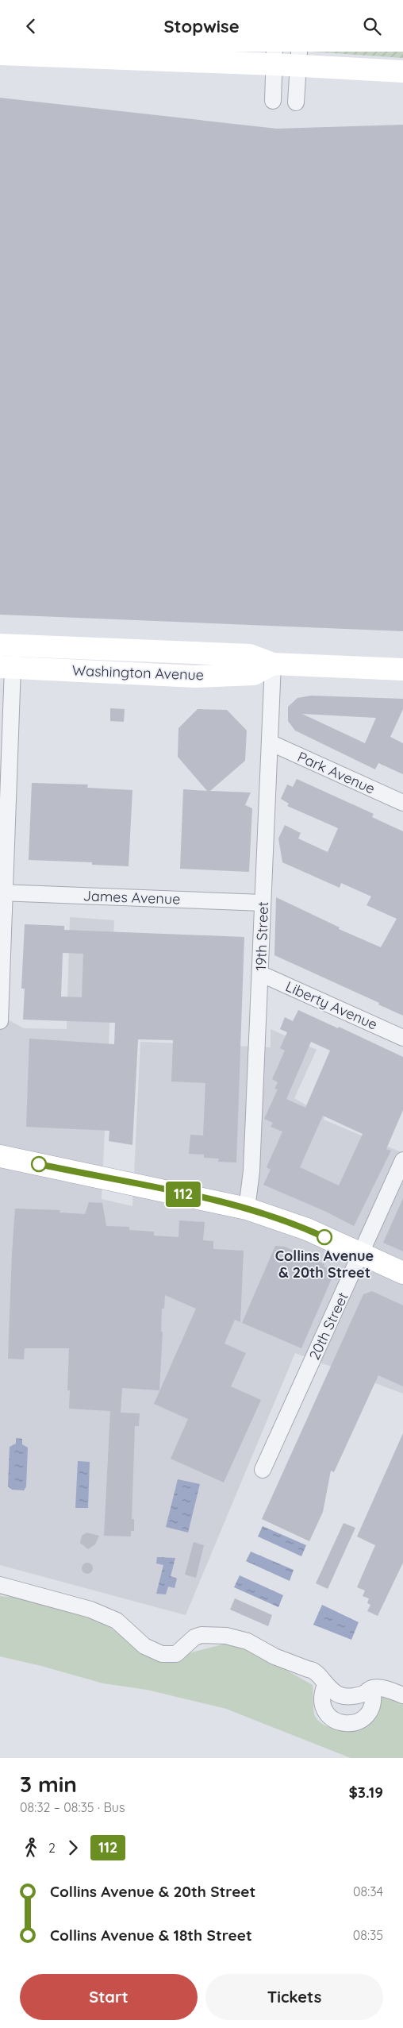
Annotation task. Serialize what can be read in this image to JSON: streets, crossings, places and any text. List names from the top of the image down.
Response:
{
  "streets": {
    "main road": ["Washington Avenue"],
    "street": [
      "Park Avenue",
      "James Avenue",
      "19th Street",
      "Liberty Avenue",
      "20th Street"
    ]
  },
  "crossings": [
    ["Washington Avenue", "19th Street"],
    ["Park Avenue", "19th Street"],
    ["James Avenue", "19th Street"],
    ["19th Street", "Liberty Avenue"]
  ],
  "places": ["Collins Avenue & 20th Street"],
  "lines": ["bus line 112"],
  "page": {
    "header": "Stopwise",
    "on_map": "112",
    "heading": ["3 min", "08:32 – 08:35 · Bus", "$3.19"],
    "legs": ["2", "112"],
    "list": [
      {
        "name": "Collins Avenue & 20th Street",
        "value": "08:34"
      },
      {
        "name": "Collins Avenue & 18th Street",
        "value": "08:35"
      }
    ],
    "buttons": ["Start", "Tickets"]
  }
}
